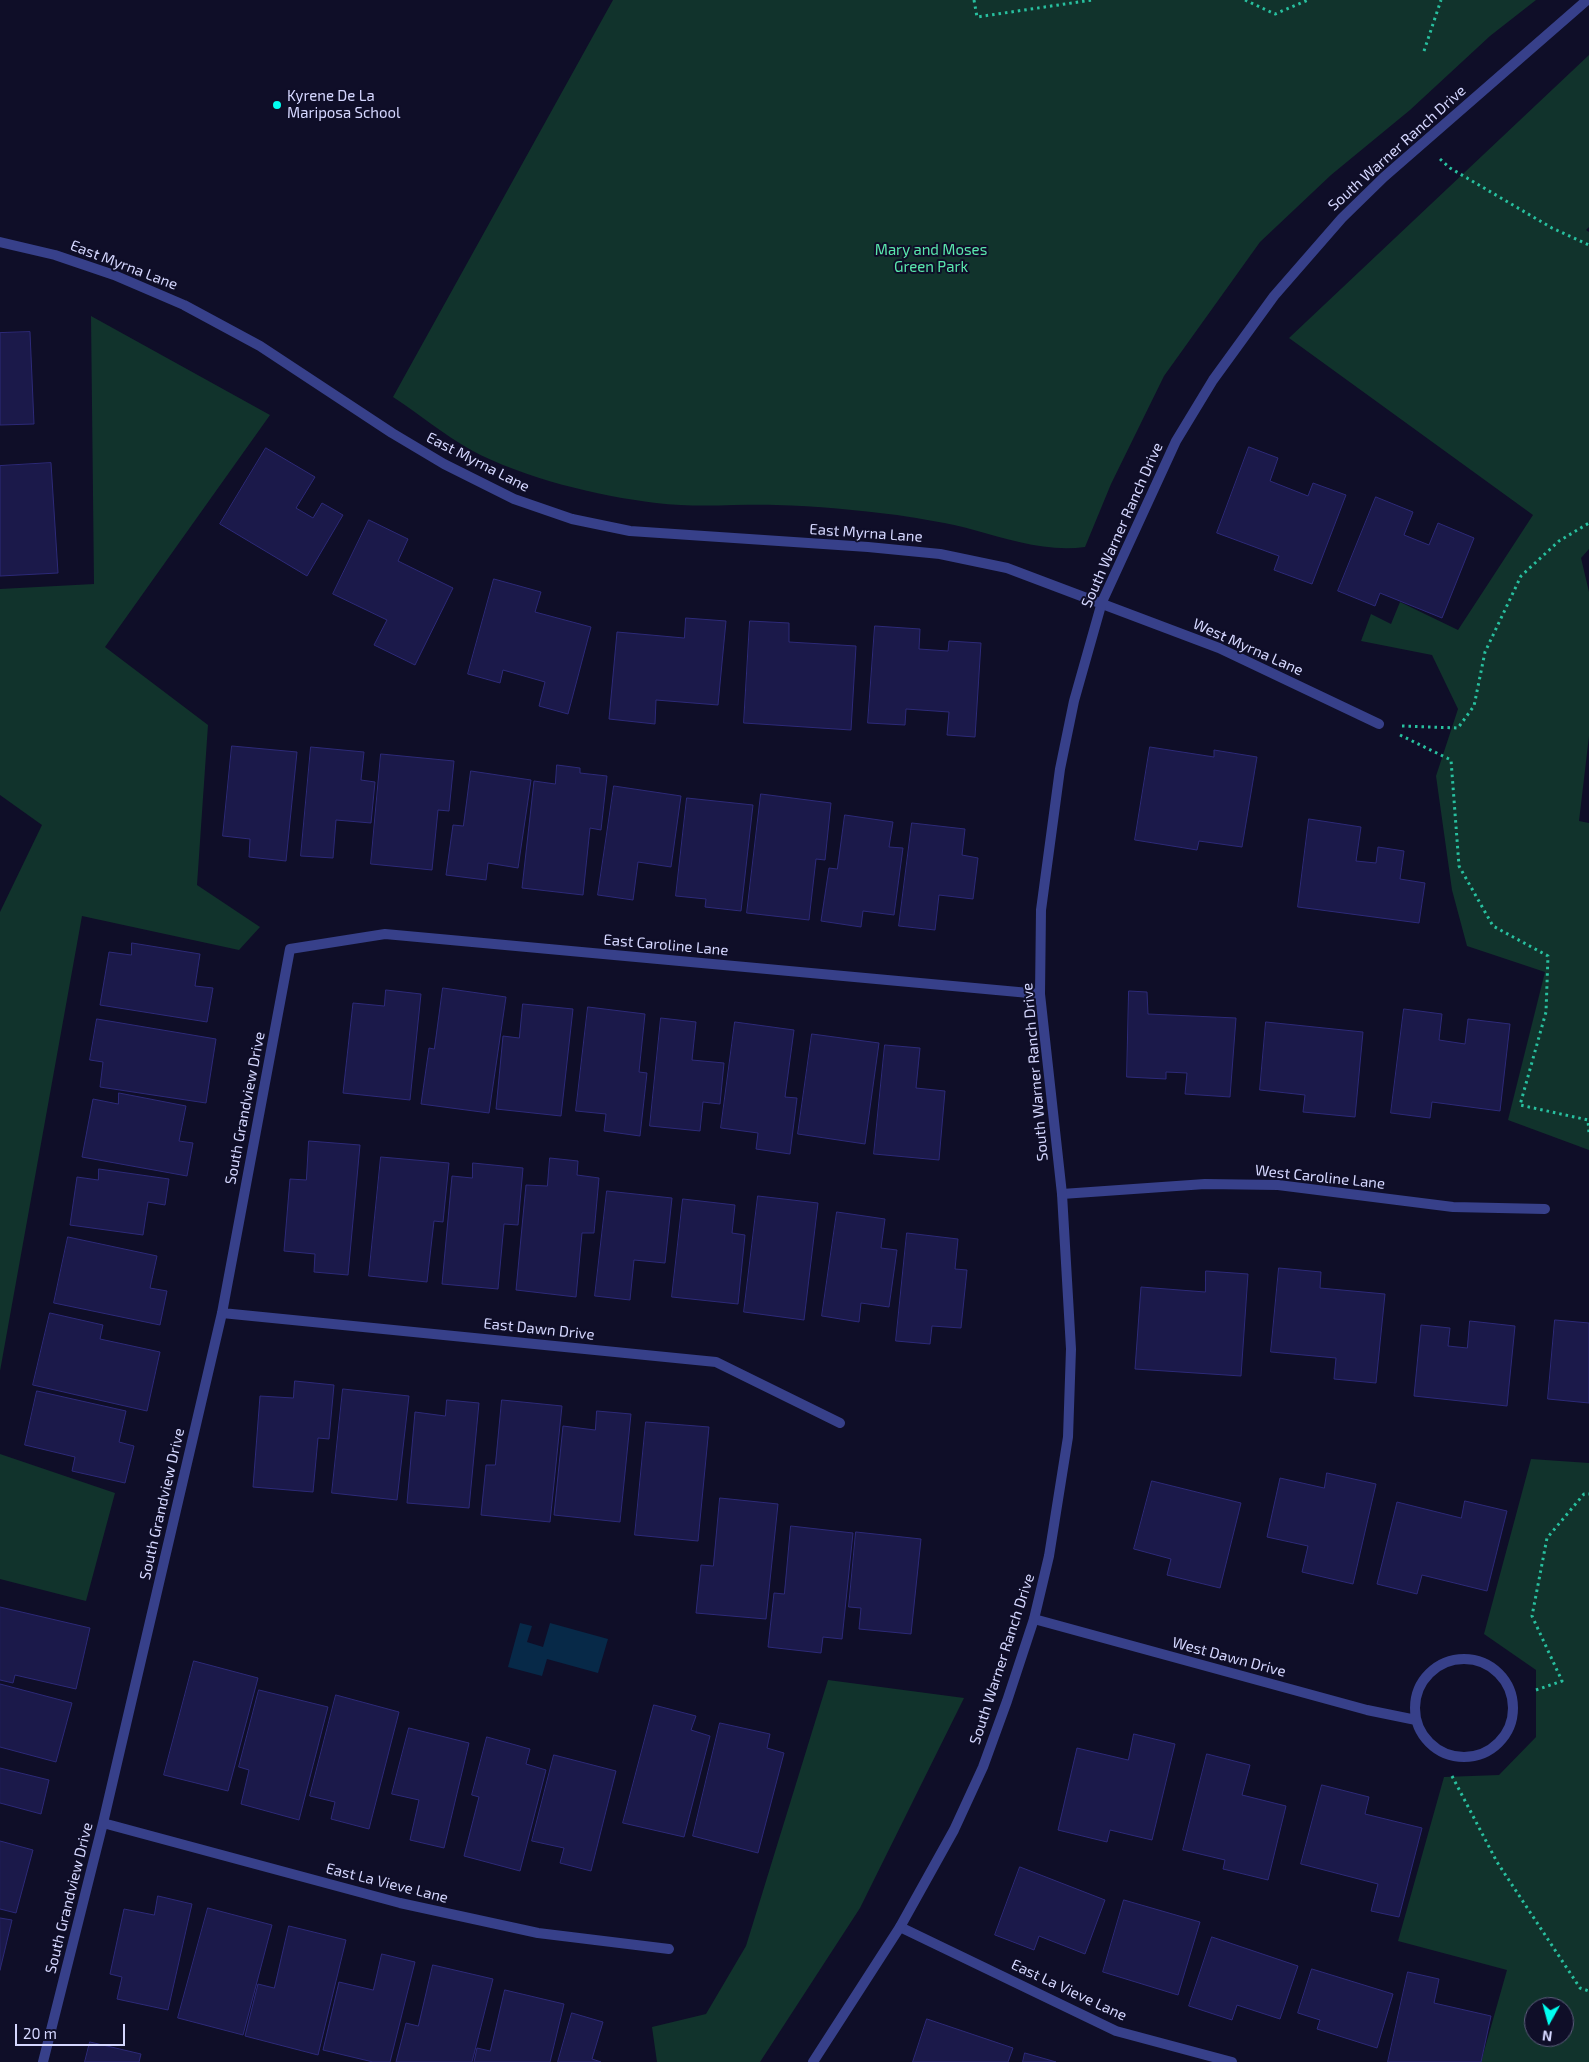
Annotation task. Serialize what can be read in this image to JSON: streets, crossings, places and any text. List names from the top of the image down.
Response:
{
  "streets": {
    "street": [
      "South Warner Ranch Drive",
      "East Myrna Lane",
      "West Myrna Lane",
      "East Caroline Lane",
      "South Grandview Drive",
      "West Caroline Lane",
      "East Dawn Drive",
      "West Dawn Drive",
      "East La Vieve Lane"
    ]
  },
  "crossings": [
    ["South Warner Ranch Drive", "East Myrna Lane"],
    ["South Warner Ranch Drive", "West Myrna Lane"],
    ["South Warner Ranch Drive", "East Caroline Lane"],
    ["South Warner Ranch Drive", "West Caroline Lane"],
    ["South Warner Ranch Drive", "West Dawn Drive"],
    ["South Warner Ranch Drive", "East La Vieve Lane"],
    ["East Myrna Lane", "West Myrna Lane"],
    ["East Caroline Lane", "South Grandview Drive"],
    ["South Grandview Drive", "East Dawn Drive"],
    ["South Grandview Drive", "East La Vieve Lane"]
  ],
  "parks": ["Mary and Moses Green Park"],
  "places": ["Kyrene De La Mariposa School"],
  "scale_bar": "20 m",
  "north": "bottom"
}
